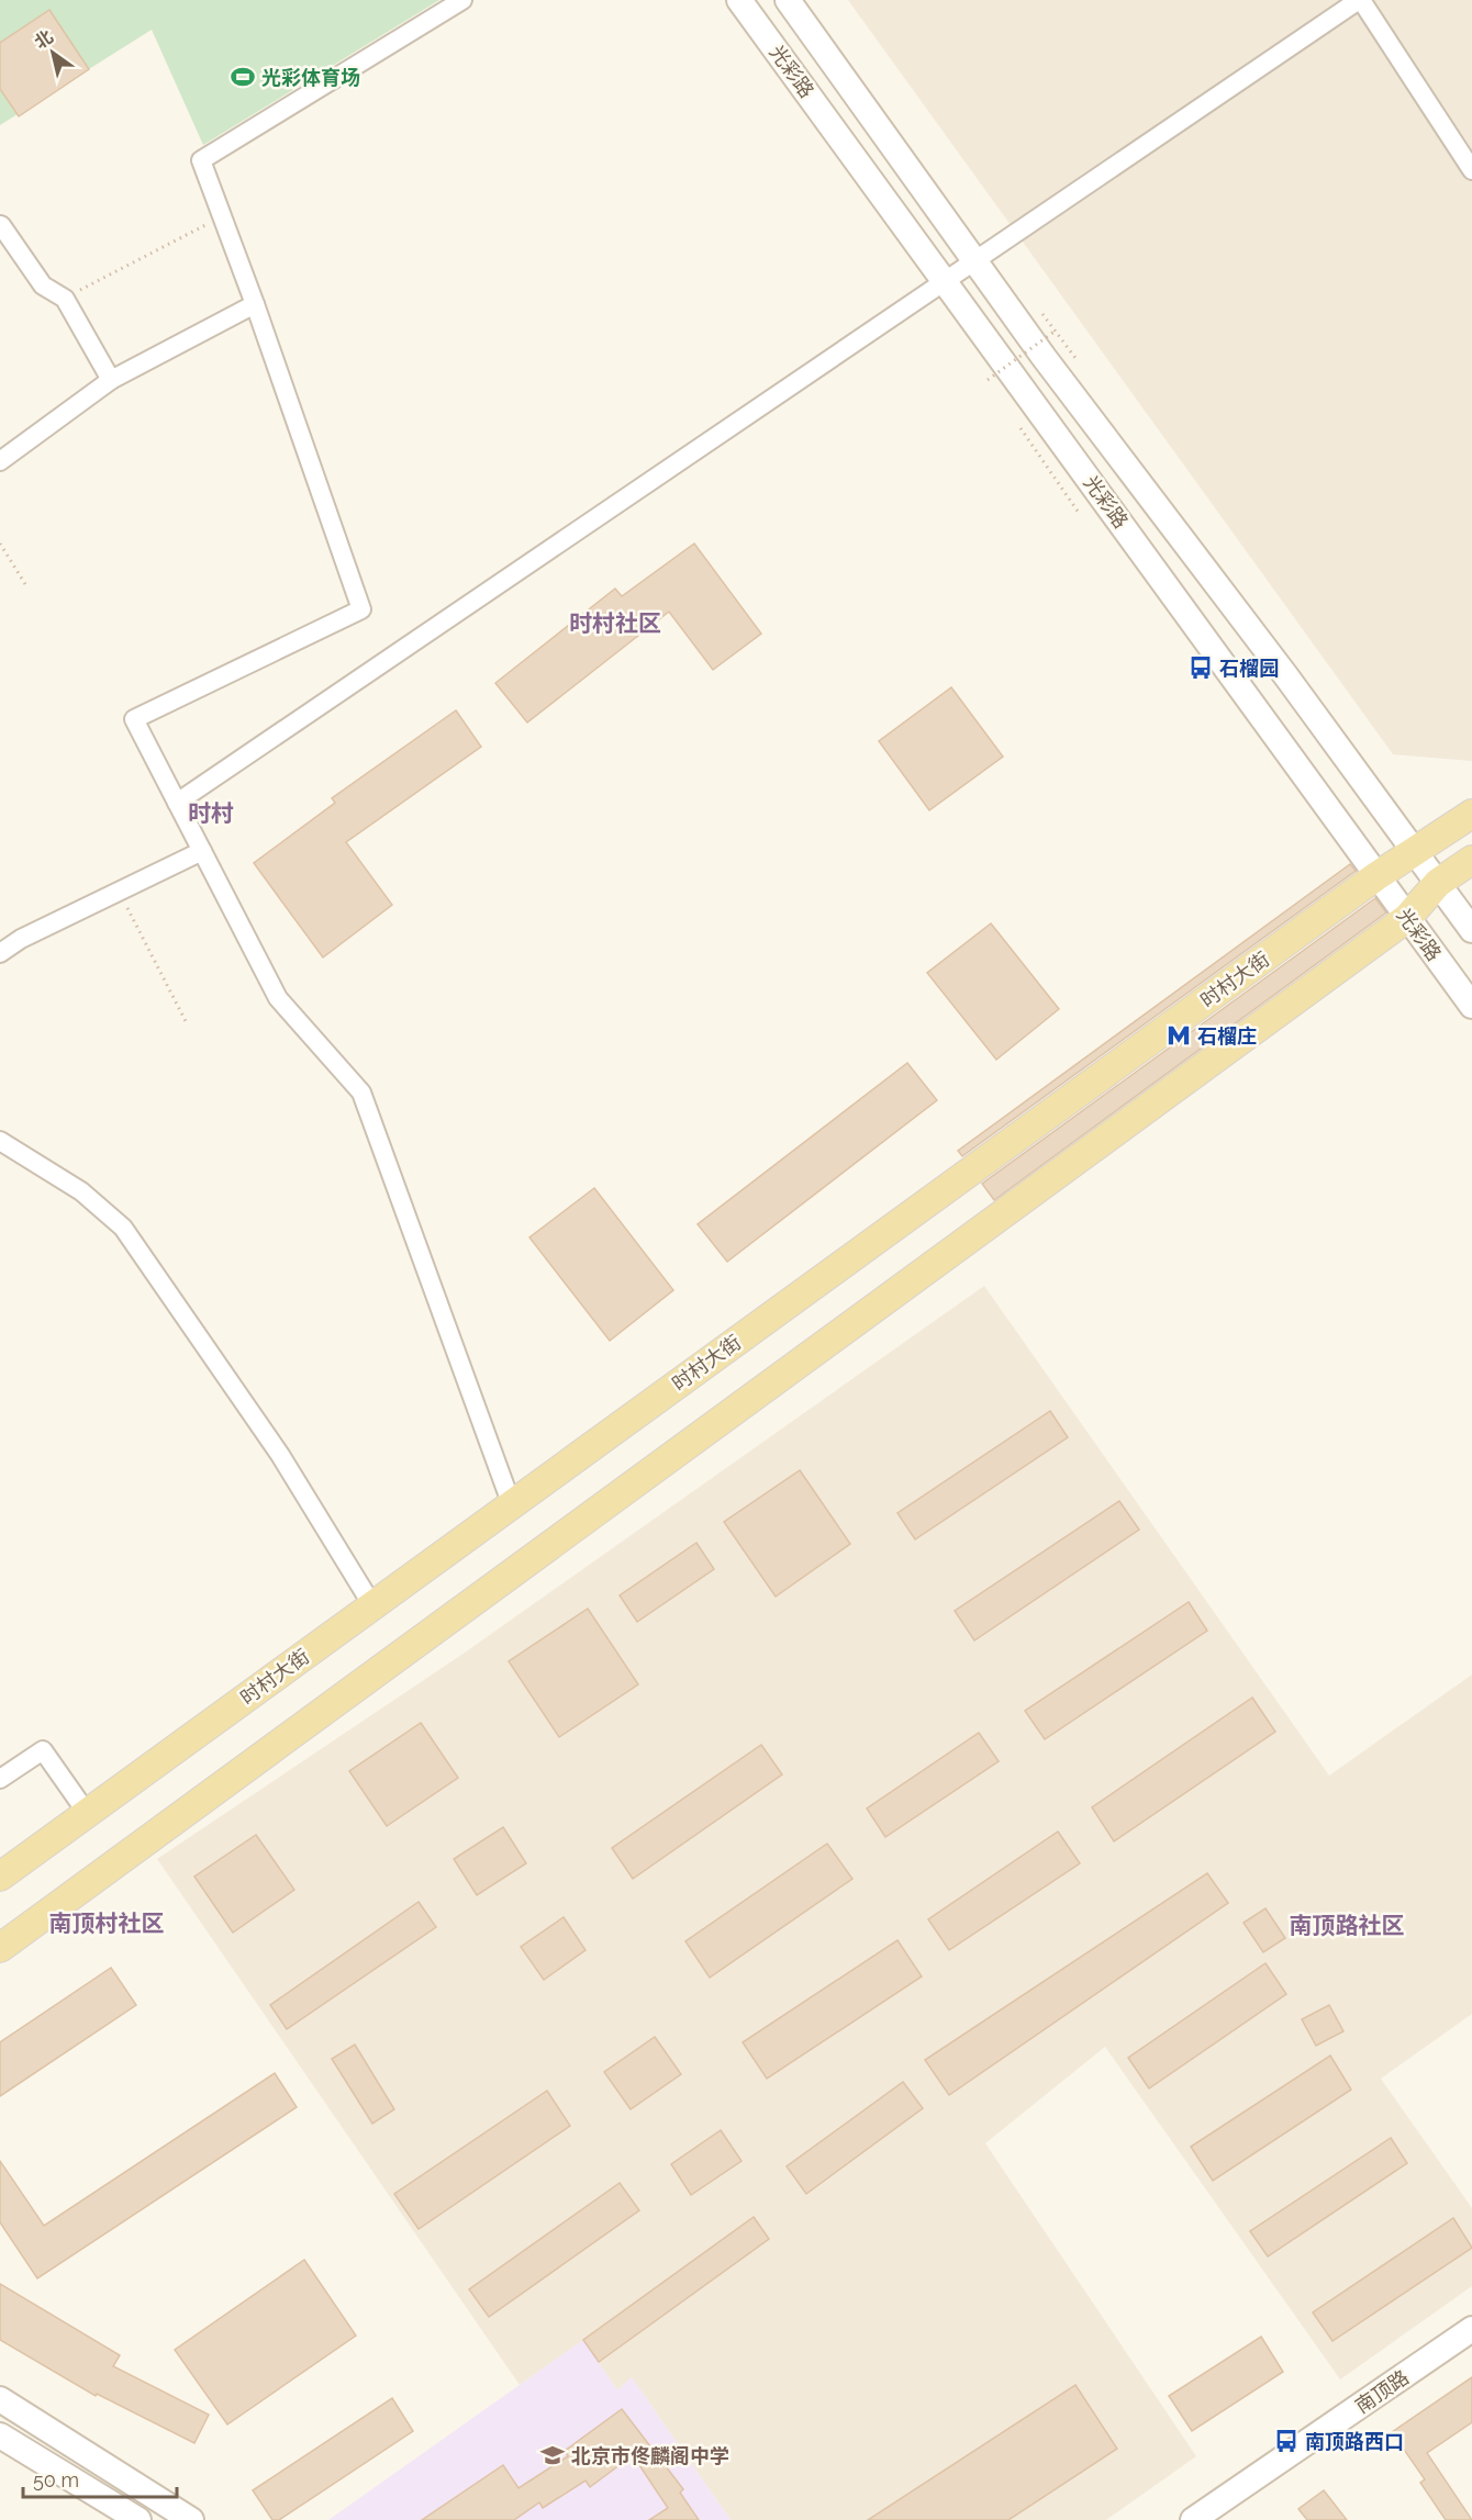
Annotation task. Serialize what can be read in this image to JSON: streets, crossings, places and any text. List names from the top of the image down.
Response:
{
  "streets": {
    "main road": ["光彩路", "时村大街", "南顶路"]
  },
  "crossings": [
    ["光彩路", "时村大街"]
  ],
  "districts": [
    "时村社区",
    "时村",
    "南顶村社区",
    "南顶路社区"
  ],
  "places": {
    "sports": ["光彩体育场"],
    "bus stop": ["石榴园", "南顶路西口"],
    "metro station": ["石榴庄"],
    "school or university": ["北京市佟麟阁中学"]
  },
  "scale_bar": "50 m",
  "north": "top left"
}
